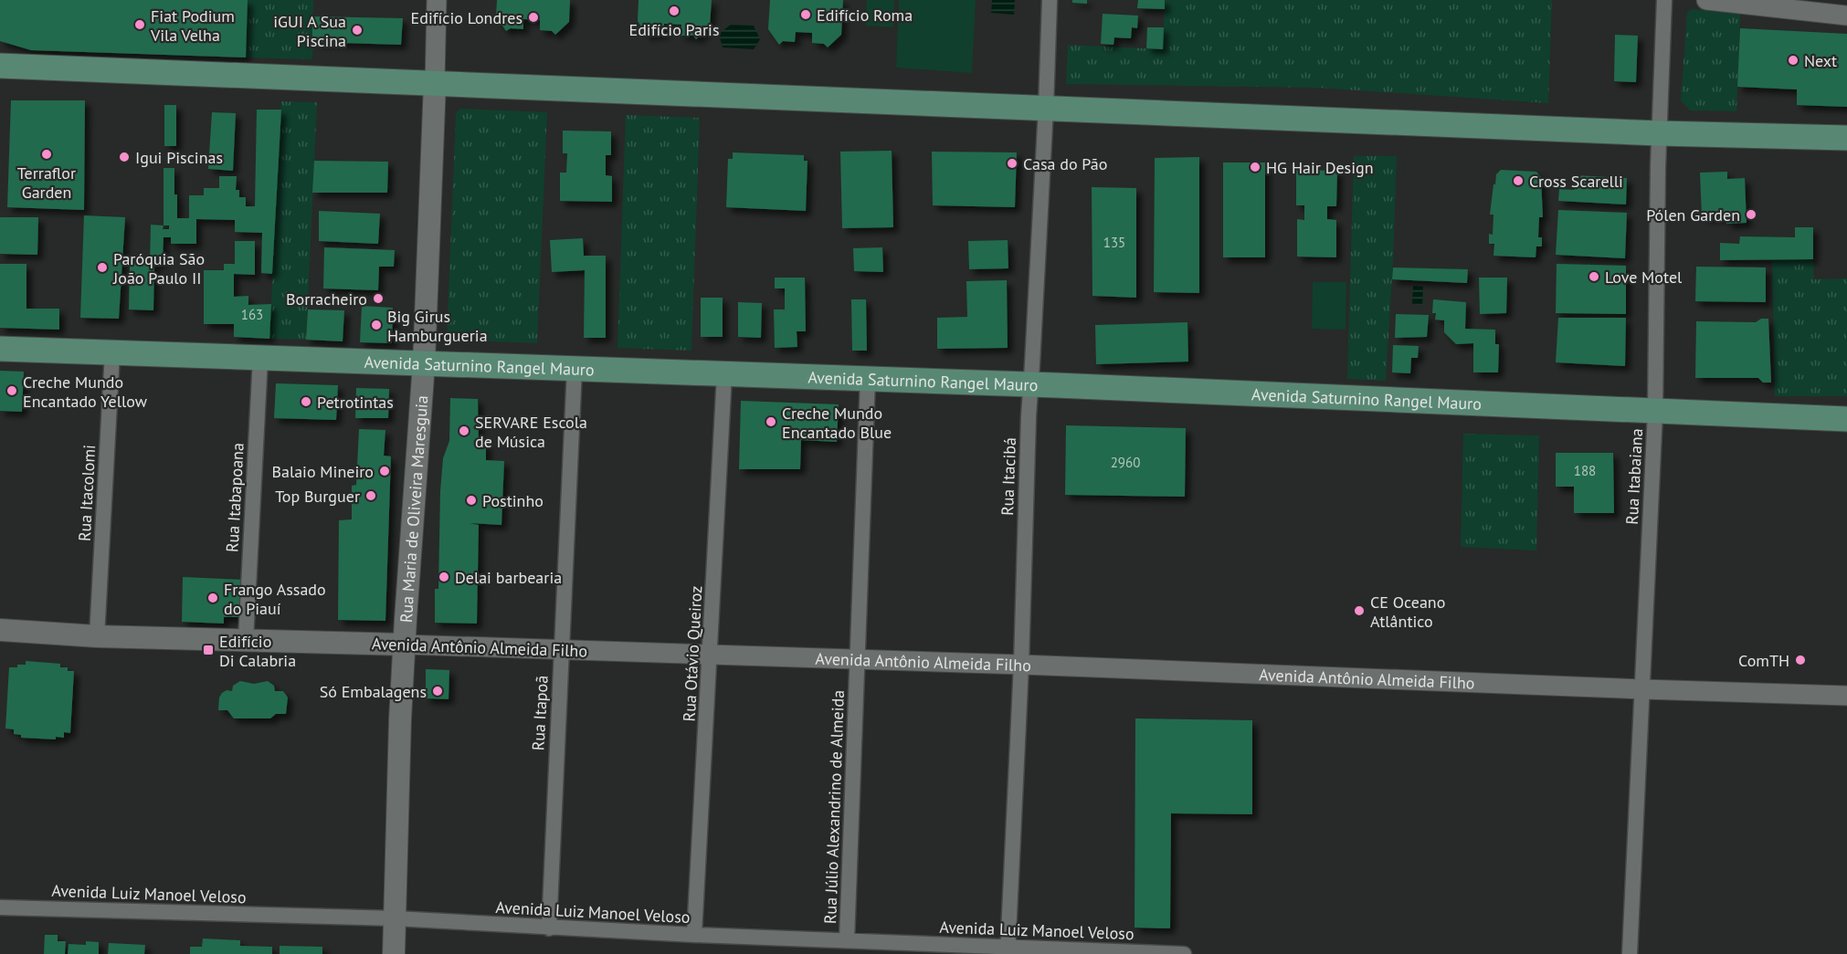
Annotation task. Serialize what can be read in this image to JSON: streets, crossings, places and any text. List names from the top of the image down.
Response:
{
  "streets": {
    "main road": ["Avenida Saturnino Rangel Mauro", "Rua Maria de Oliveira Maresguia", "Avenida Antônio Almeida Filho"],
    "street": [
      "Rua Itacibá",
      "Rua Itabaiana",
      "Rua Itacolomi",
      "Rua Itabapoana",
      "Rua Otávio Queiroz",
      "Rua Itapoã",
      "Rua Júlio Alexandrino de Almeida",
      "Avenida Luiz Manoel Veloso"
    ]
  },
  "crossings": [
    ["Avenida Saturnino Rangel Mauro", "Rua Itacibá"],
    ["Avenida Saturnino Rangel Mauro", "Rua Itabaiana"],
    ["Avenida Saturnino Rangel Mauro", "Rua Itacolomi"],
    ["Avenida Saturnino Rangel Mauro", "Rua Itabapoana"],
    ["Avenida Saturnino Rangel Mauro", "Rua Maria de Oliveira Maresguia"],
    ["Avenida Saturnino Rangel Mauro", "Rua Otávio Queiroz"],
    ["Avenida Saturnino Rangel Mauro", "Rua Itapoã"],
    ["Avenida Saturnino Rangel Mauro", "Rua Júlio Alexandrino de Almeida"],
    ["Rua Itacibá", "Avenida Antônio Almeida Filho"],
    ["Rua Itacibá", "Avenida Luiz Manoel Veloso"],
    ["Rua Itabaiana", "Avenida Antônio Almeida Filho"],
    ["Rua Itacolomi", "Avenida Antônio Almeida Filho"],
    ["Rua Itabapoana", "Avenida Antônio Almeida Filho"],
    ["Rua Maria de Oliveira Maresguia", "Avenida Antônio Almeida Filho"],
    ["Rua Maria de Oliveira Maresguia", "Avenida Luiz Manoel Veloso"],
    ["Avenida Antônio Almeida Filho", "Rua Otávio Queiroz"],
    ["Avenida Antônio Almeida Filho", "Rua Itapoã"],
    ["Avenida Antônio Almeida Filho", "Rua Júlio Alexandrino de Almeida"],
    ["Rua Otávio Queiroz", "Avenida Luiz Manoel Veloso"],
    ["Rua Itapoã", "Avenida Luiz Manoel Veloso"],
    ["Rua Júlio Alexandrino de Almeida", "Avenida Luiz Manoel Veloso"]
  ],
  "places": {
    "other": [
      "Edifício Paris",
      "Edifício Roma",
      "Edifício Londres",
      "Fiat Podium Vila Velha",
      "iGUI A Sua Piscina",
      "Next",
      "Terraflor Garden",
      "Igui Piscinas",
      "Casa do Pão",
      "HG Hair Design",
      "Cross Scarelli",
      "Pólen Garden",
      "Paróquia São João Paulo II",
      "Love Motel",
      "Borracheiro",
      "Big Girus Hamburgueria",
      "Creche Mundo Encantado Yellow",
      "Petrotintas",
      "Creche Mundo Encantado Blue",
      "SERVARE Escola de Música",
      "Balaio Mineiro",
      "Top Burguer",
      "Postinho",
      "Delai barbearia",
      "Frango Assado do Piauí",
      "CE Oceano Atlântico",
      "ComTH",
      "Só Embalagens"
    ],
    "transit": ["Edifício Di Calabria"]
  },
  "house_numbers": [
    "135",
    "163",
    "2960",
    "188"
  ]
}
